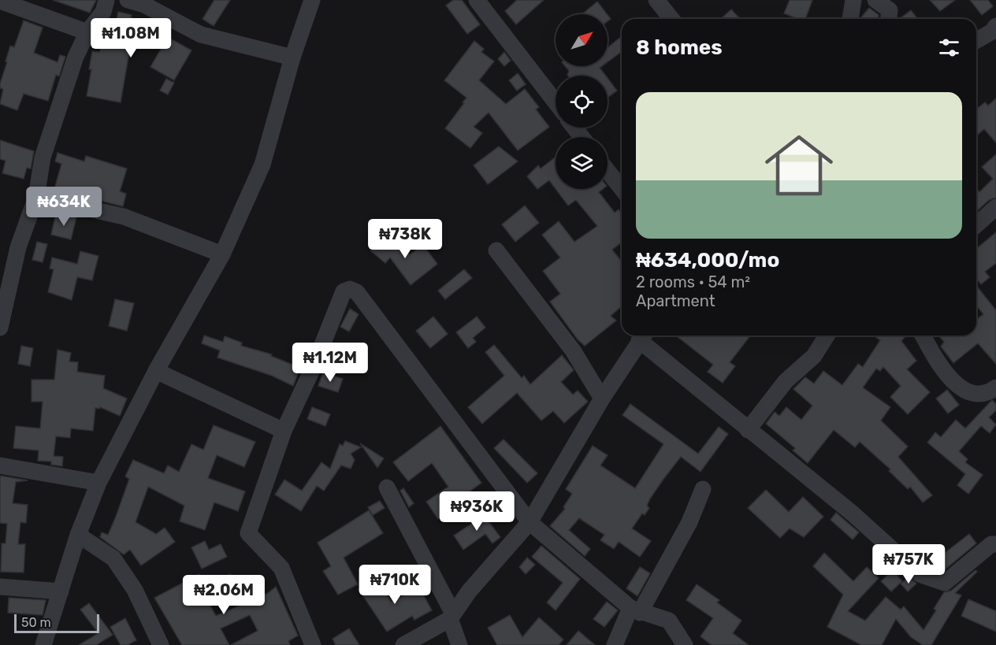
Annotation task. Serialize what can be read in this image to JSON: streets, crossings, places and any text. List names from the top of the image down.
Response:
{
  "scale_bar": "50 m",
  "north": "top right",
  "page": {
    "price": [
      "₦1.08M",
      "₦634K",
      "₦738K",
      "₦1.12M",
      "₦936K",
      "₦757K",
      "₦710K",
      "₦2.06M"
    ],
    "heading": "8 homes",
    "list": [
      {
        "name": "₦634,000/mo",
        "note": "2 rooms · 54 m² · Apartment"
      }
    ],
    "scale": "50 m"
  }
}
